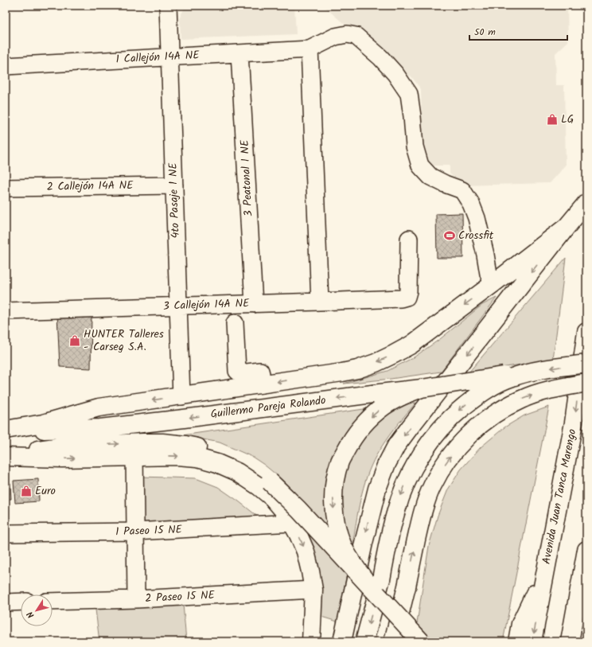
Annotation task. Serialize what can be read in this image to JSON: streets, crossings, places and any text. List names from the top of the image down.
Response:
{
  "streets": {
    "main road": ["Guillermo Pareja Rolando", "Avenida Juan Tanca Marengo"],
    "street": [
      "1 Callejón 14A NE",
      "3 Peatonal 1 NE",
      "2 Callejón 14A NE",
      "4to Pasaje 1 NE",
      "3 Callejón 14A NE",
      "1 Paseo 15 NE",
      "2 Paseo 15 NE"
    ]
  },
  "crossings": [
    ["1 Callejón 14A NE", "3 Peatonal 1 NE"],
    ["1 Callejón 14A NE", "4to Pasaje 1 NE"],
    ["3 Peatonal 1 NE", "3 Callejón 14A NE"],
    ["2 Callejón 14A NE", "4to Pasaje 1 NE"],
    ["4to Pasaje 1 NE", "3 Callejón 14A NE"]
  ],
  "places": {
    "shop": ["LG", "HUNTER Talleres - Carseg S.A.", "Euro"],
    "sports": ["Crossfit"]
  },
  "scale_bar": "50 m",
  "north": "bottom left"
}
